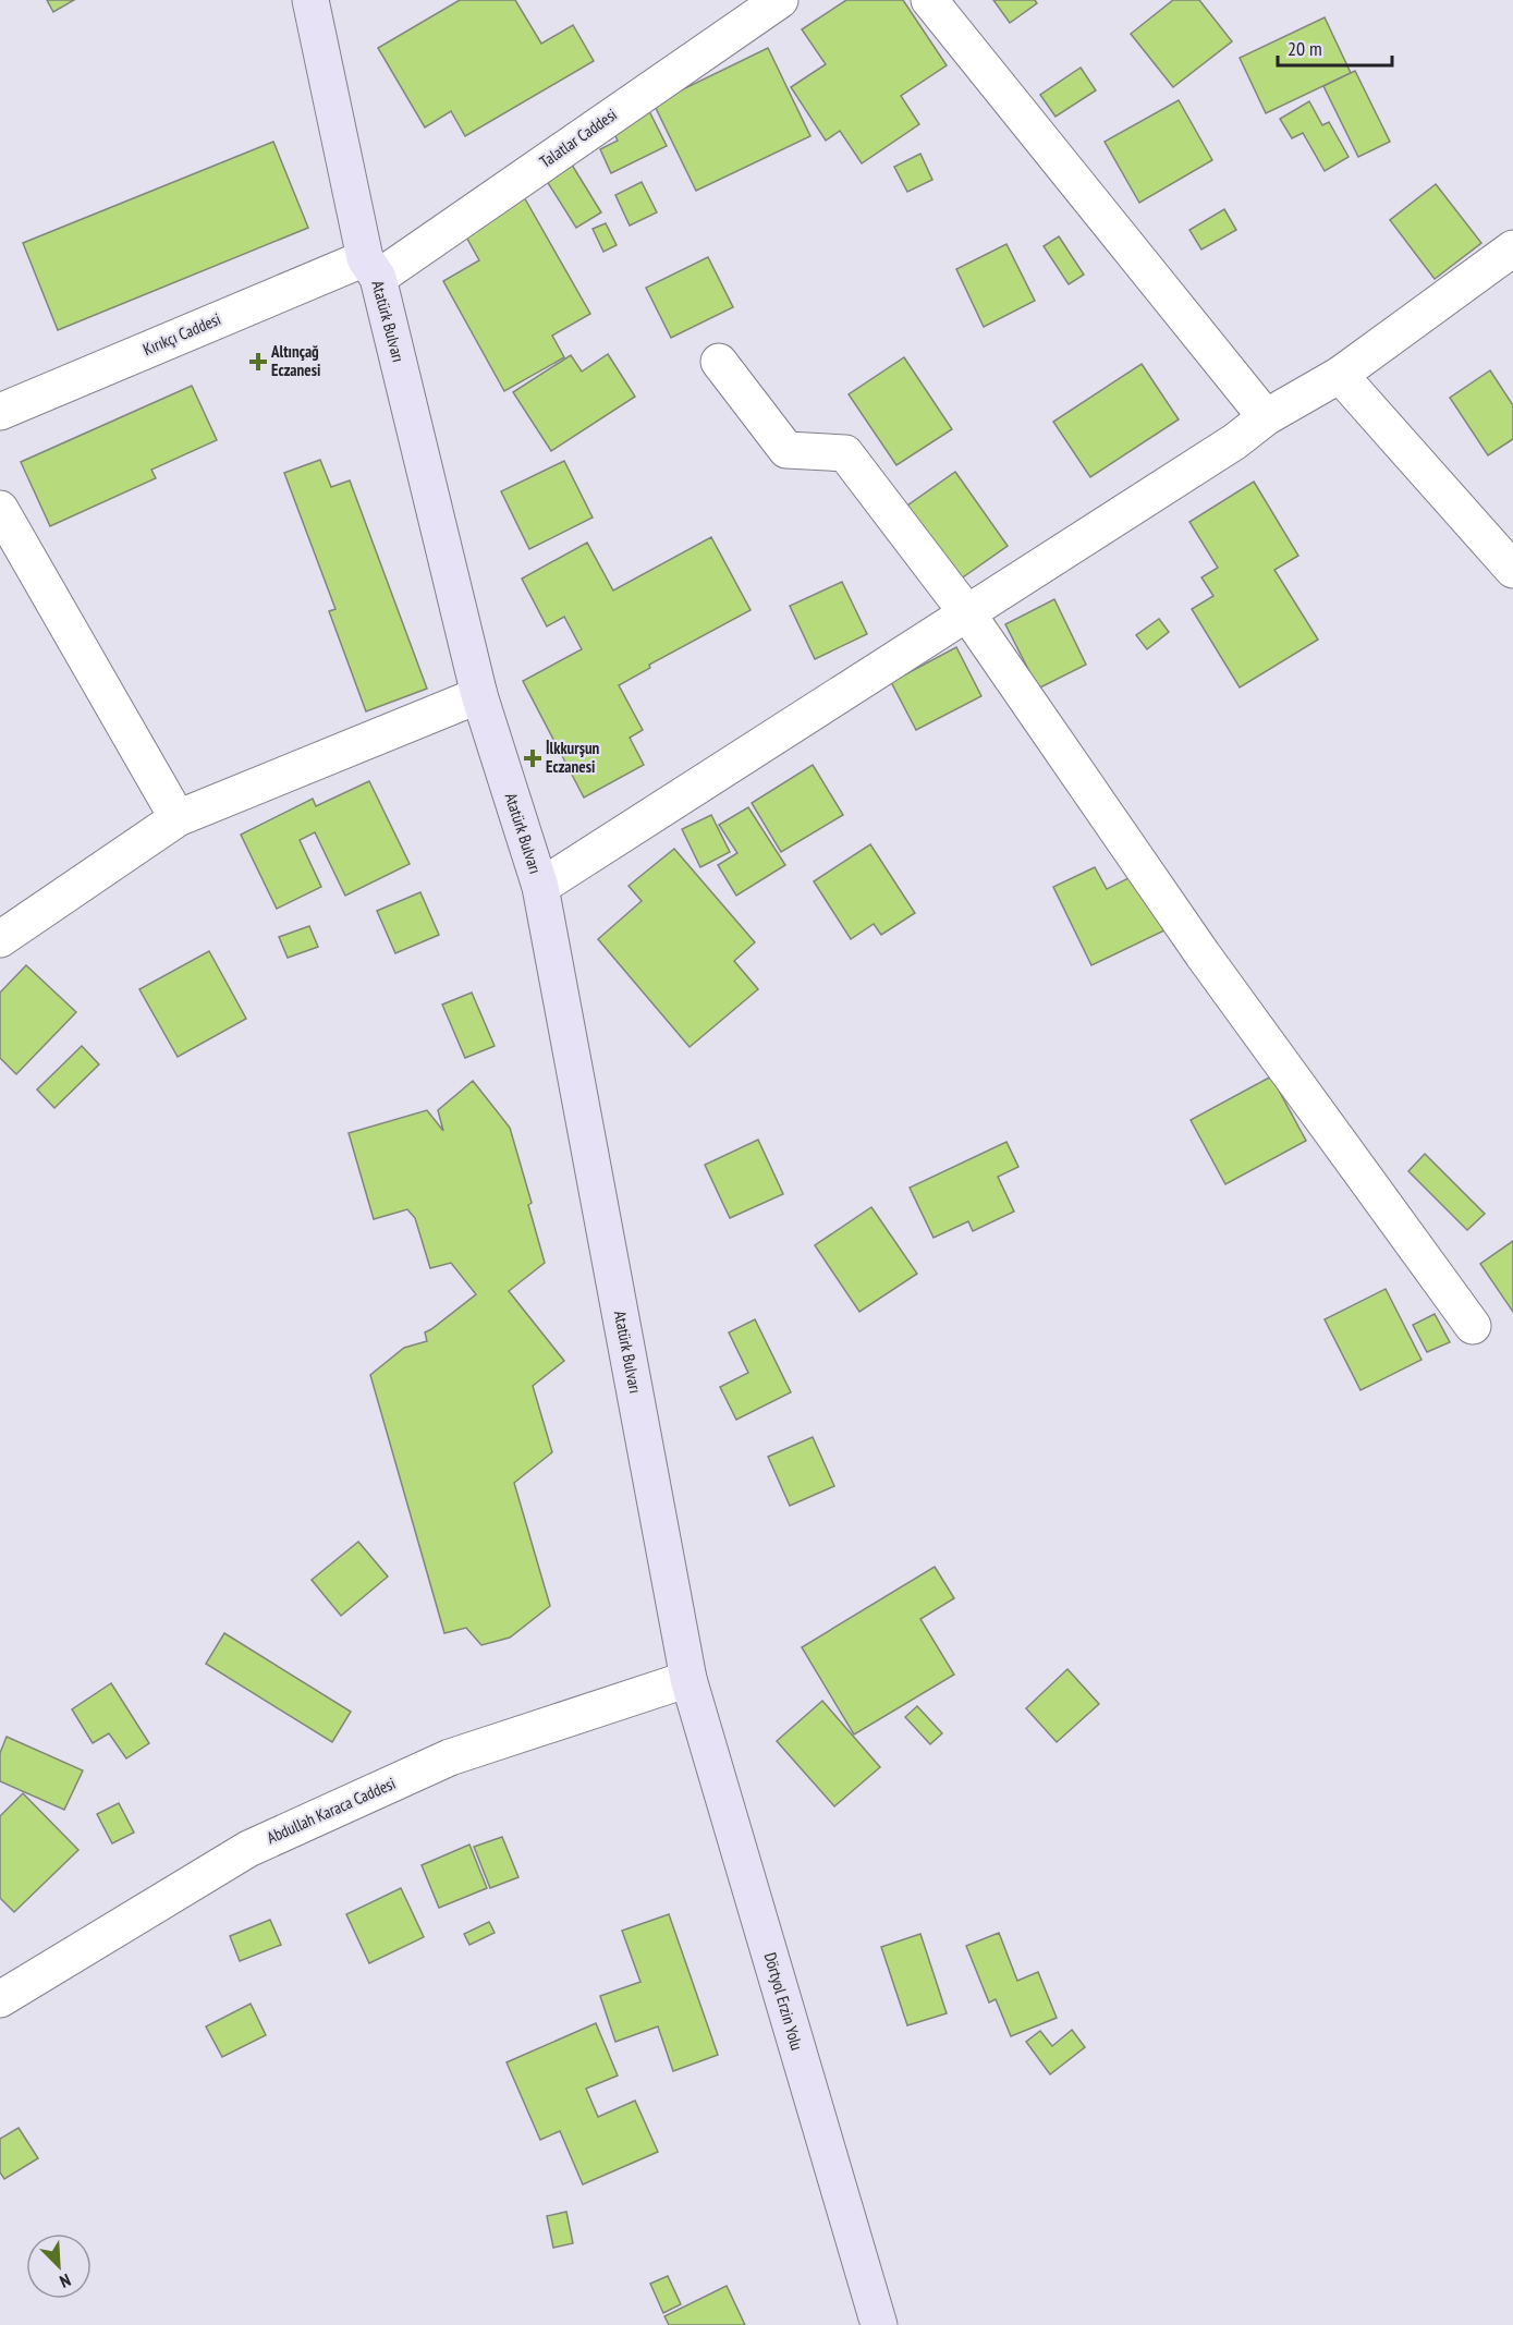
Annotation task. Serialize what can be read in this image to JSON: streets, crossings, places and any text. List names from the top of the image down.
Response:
{
  "streets": {
    "main road": ["Atatürk Bulvarı", "Dörtyol Erzin Yolu"],
    "street": ["Talatlar Caddesi", "Kırıkçı Caddesi", "Abdullah Karaca Caddesi"]
  },
  "crossings": [
    ["Talatlar Caddesi", "Atatürk Bulvarı"],
    ["Talatlar Caddesi", "Kırıkçı Caddesi"],
    ["Atatürk Bulvarı", "Kırıkçı Caddesi"],
    ["Atatürk Bulvarı", "Abdullah Karaca Caddesi"],
    ["Atatürk Bulvarı", "Dörtyol Erzin Yolu"],
    ["Abdullah Karaca Caddesi", "Dörtyol Erzin Yolu"]
  ],
  "places": {
    "health": ["Altınçağ Eczanesi", "İlkkurşun Eczanesi"]
  },
  "scale_bar": "20 m",
  "north": "bottom right"
}
